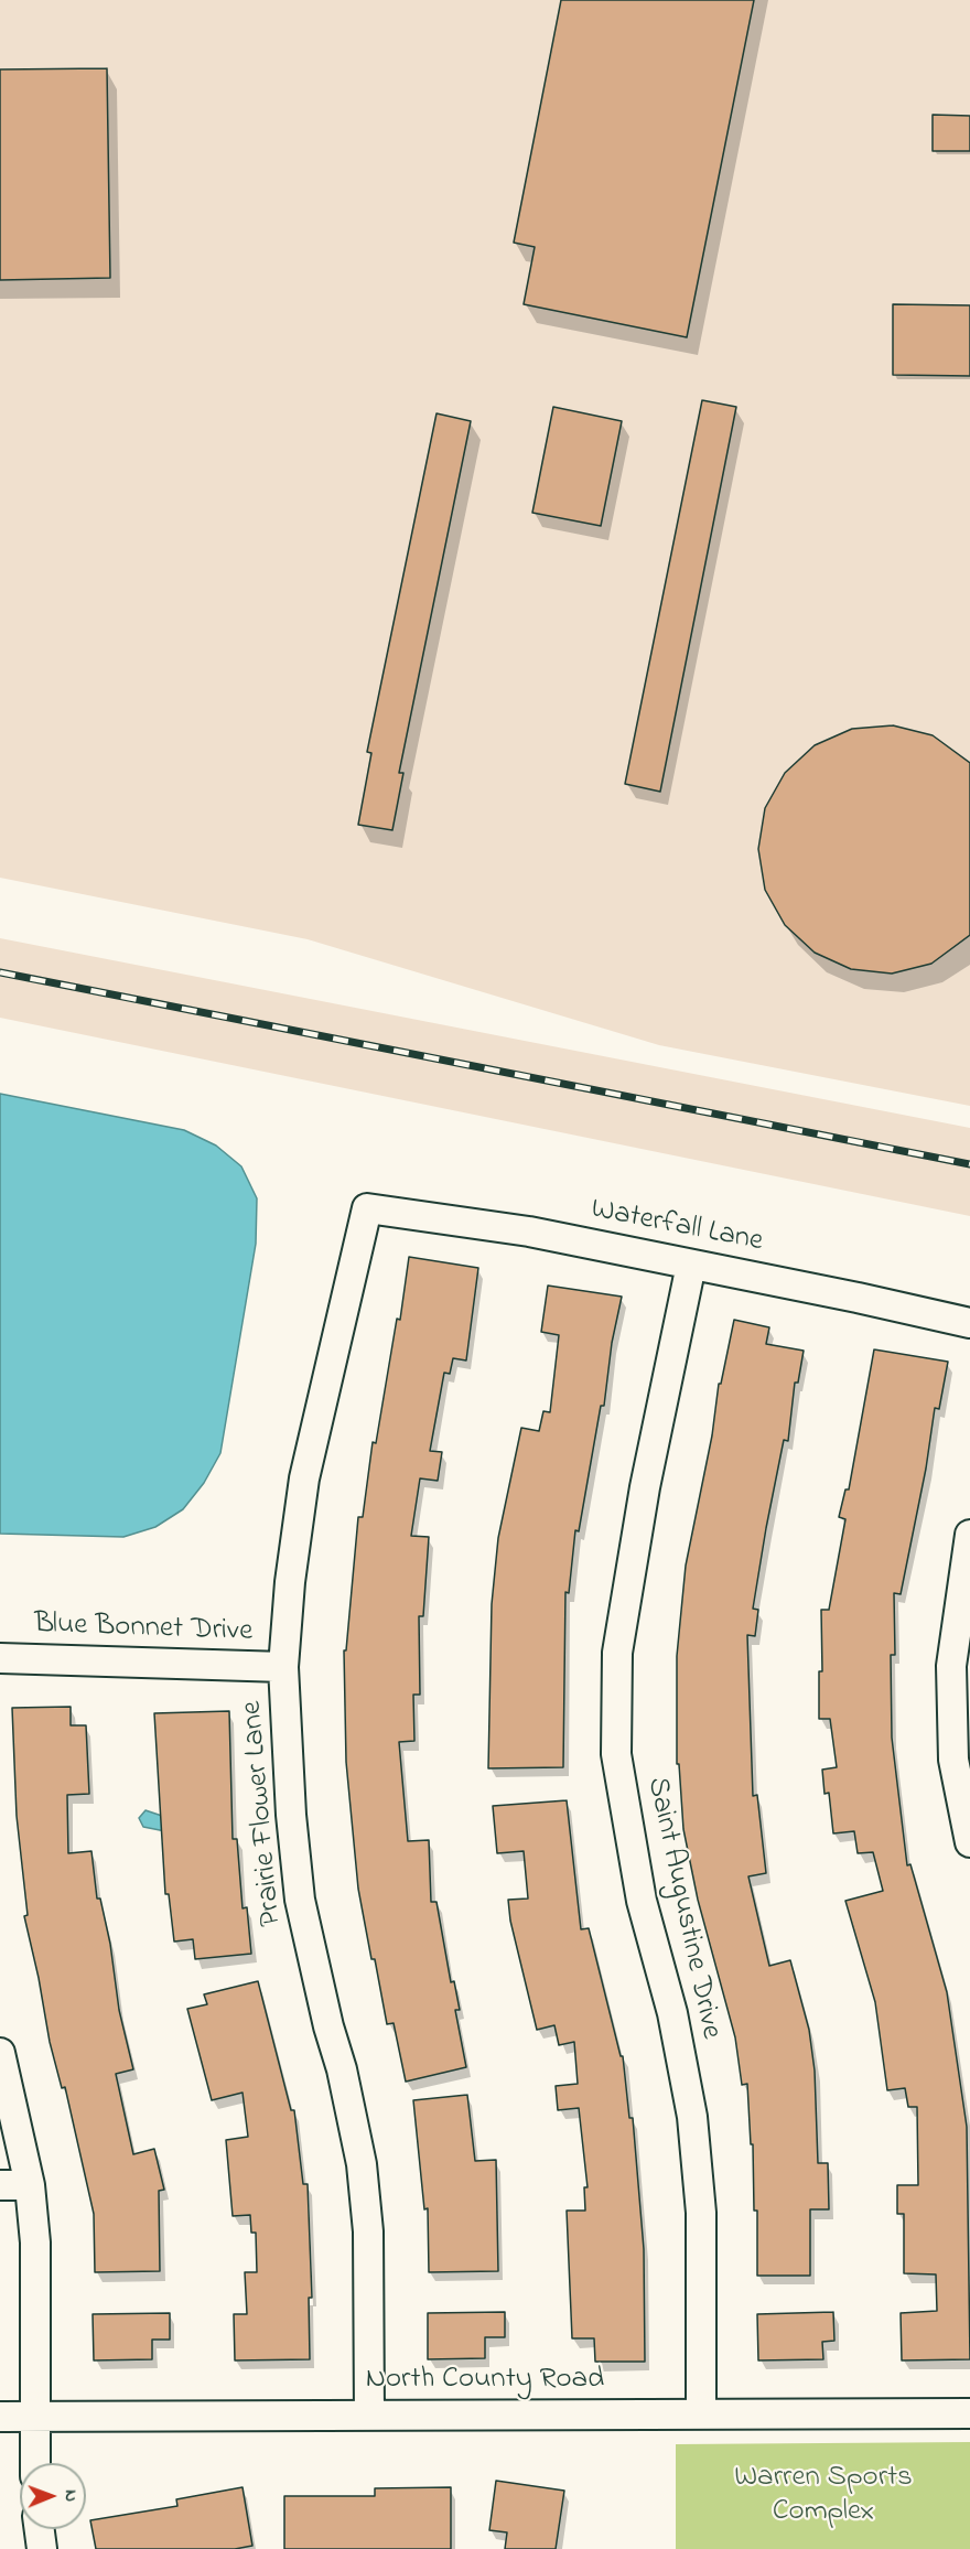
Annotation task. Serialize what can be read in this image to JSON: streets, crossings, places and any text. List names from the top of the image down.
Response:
{
  "streets": {
    "street": [
      "Waterfall Lane",
      "Blue Bonnet Drive",
      "Prairie Flower Lane",
      "Saint Augustine Drive",
      "North County Road"
    ]
  },
  "crossings": [
    ["Waterfall Lane", "Prairie Flower Lane"],
    ["Waterfall Lane", "Saint Augustine Drive"],
    ["Blue Bonnet Drive", "Prairie Flower Lane"],
    ["Prairie Flower Lane", "North County Road"],
    ["Saint Augustine Drive", "North County Road"]
  ],
  "parks": ["Warren Sports Complex"],
  "north": "right"
}
